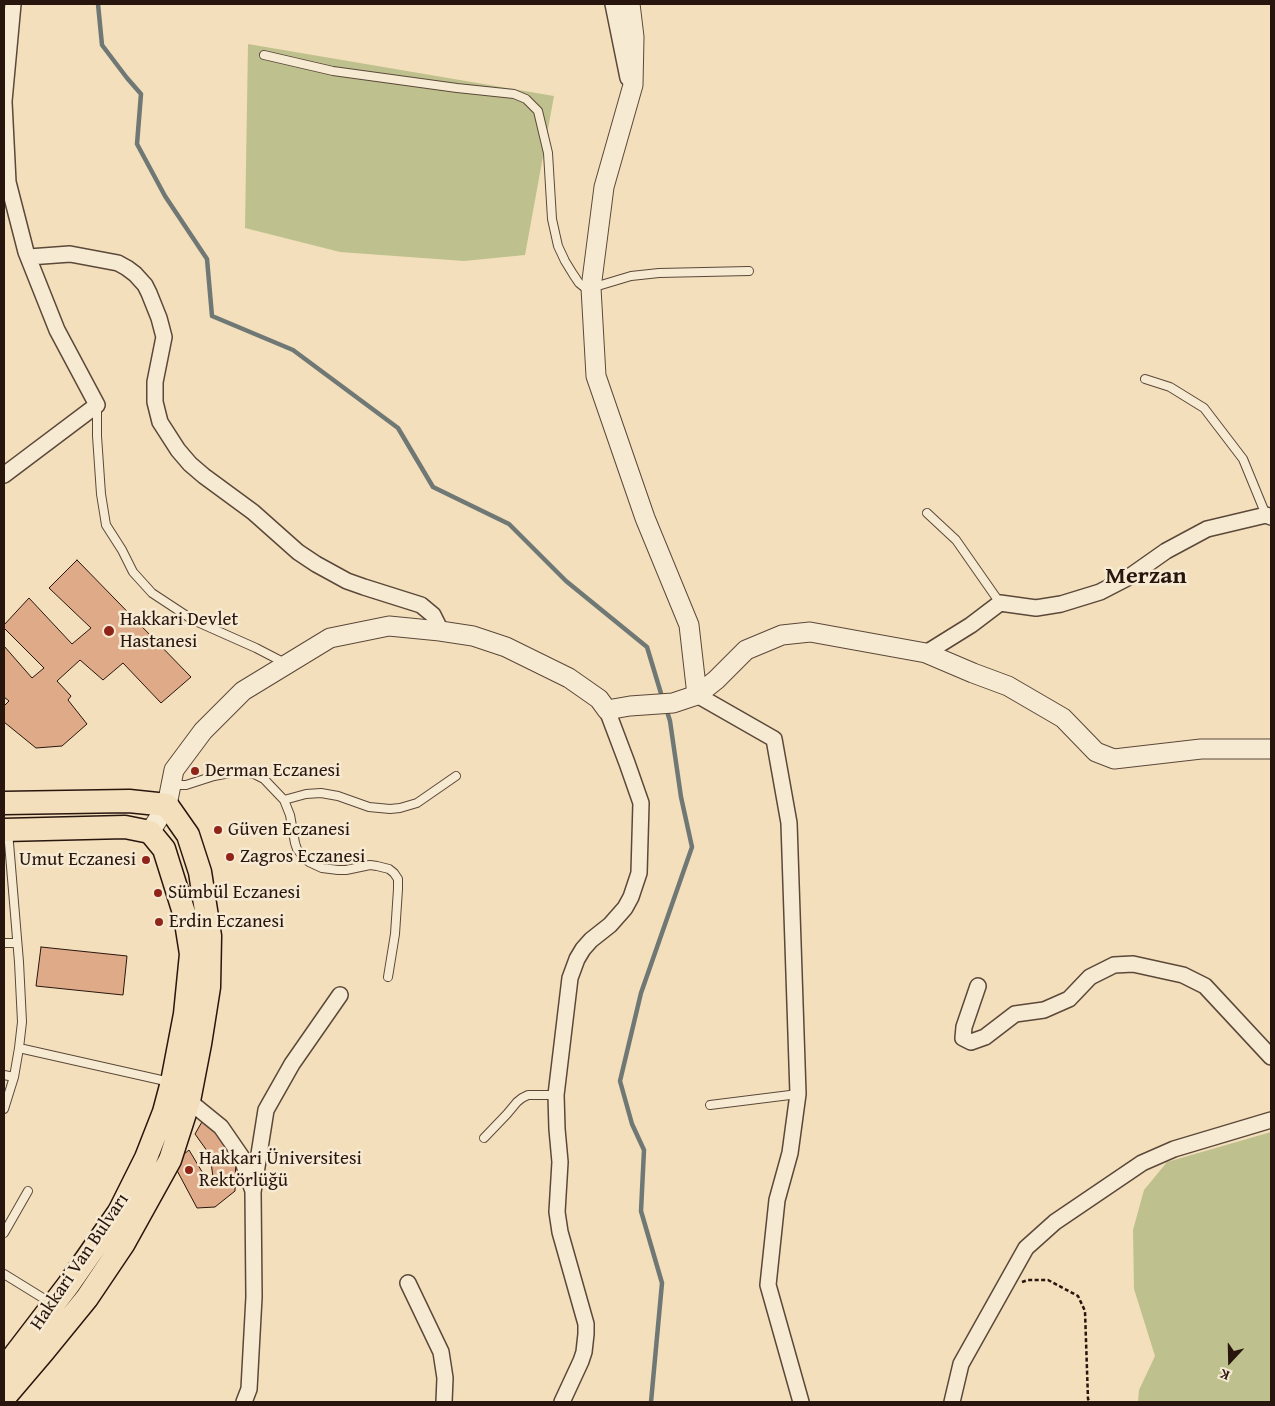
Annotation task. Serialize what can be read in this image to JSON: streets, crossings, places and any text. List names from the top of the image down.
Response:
{
  "streets": {
    "main road": ["Hakkari Van Bulvarı"]
  },
  "districts": ["Merzan"],
  "places": [
    "Hakkari Devlet Hastanesi",
    "Derman Eczanesi",
    "Güven Eczanesi",
    "Zagros Eczanesi",
    "Umut Eczanesi",
    "Sümbül Eczanesi",
    "Erdin Eczanesi",
    "Hakkari Üniversitesi Rektörlüğü"
  ],
  "north": "bottom"
}
